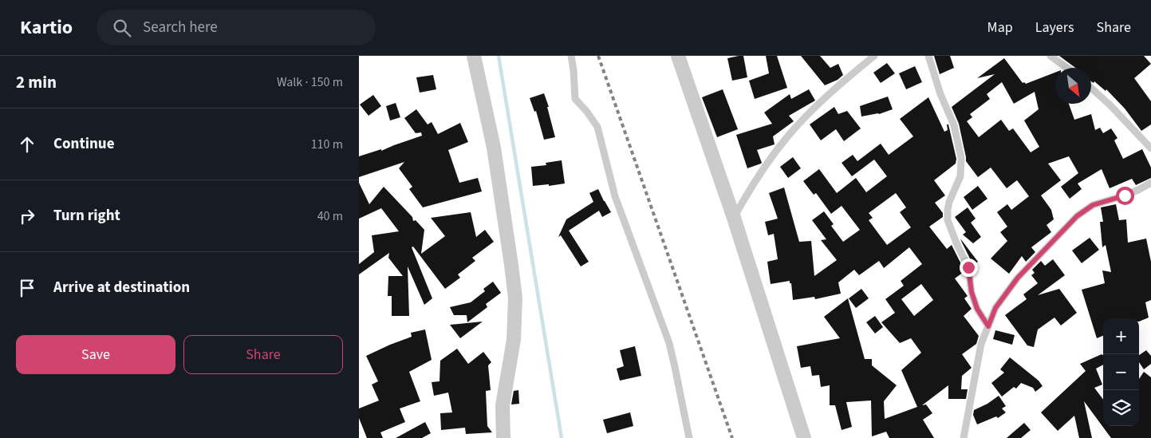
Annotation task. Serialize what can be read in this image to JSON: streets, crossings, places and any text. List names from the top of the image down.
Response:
{
  "north": "bottom right",
  "page": {
    "header": "Kartio",
    "search": "Search here",
    "nav": ["Map", "Layers", "Share"],
    "heading": ["2 min", "Walk · 150 m"],
    "list": [
      ["Continue", "110 m"],
      ["Turn right", "40 m"],
      "Arrive at destination"
    ],
    "map_buttons": ["+", "−"],
    "buttons": ["Save", "Share"]
  }
}
